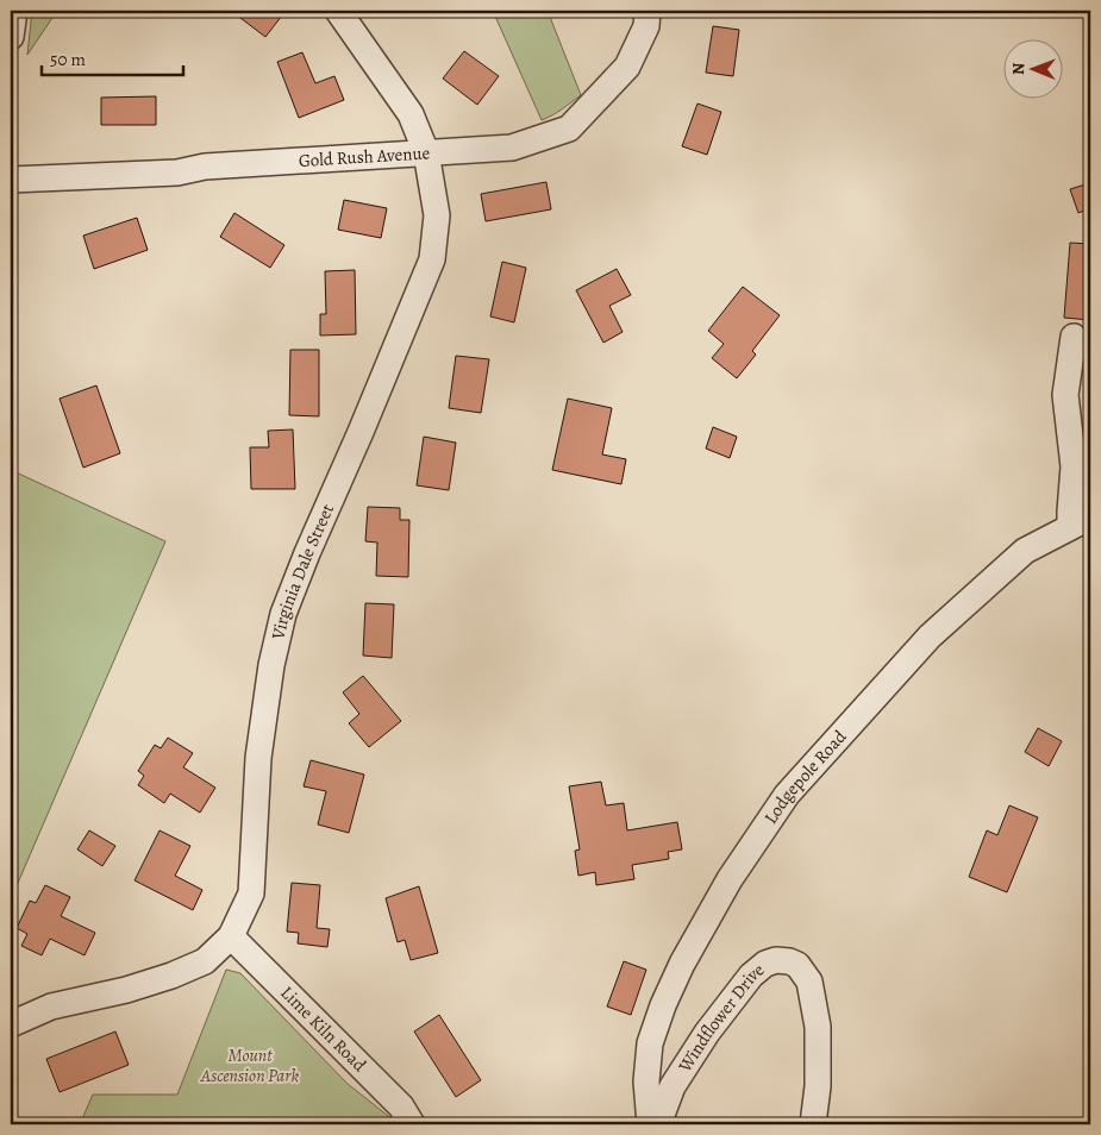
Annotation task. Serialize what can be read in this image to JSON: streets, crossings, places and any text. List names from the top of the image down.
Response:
{
  "streets": {
    "street": [
      "Gold Rush Avenue",
      "Virginia Dale Street",
      "Lodgepole Road",
      "Windflower Drive",
      "Lime Kiln Road"
    ]
  },
  "crossings": [
    ["Gold Rush Avenue", "Virginia Dale Street"],
    ["Virginia Dale Street", "Lime Kiln Road"]
  ],
  "parks": ["Mount Ascension Park"],
  "scale_bar": "50 m",
  "north": "left"
}
